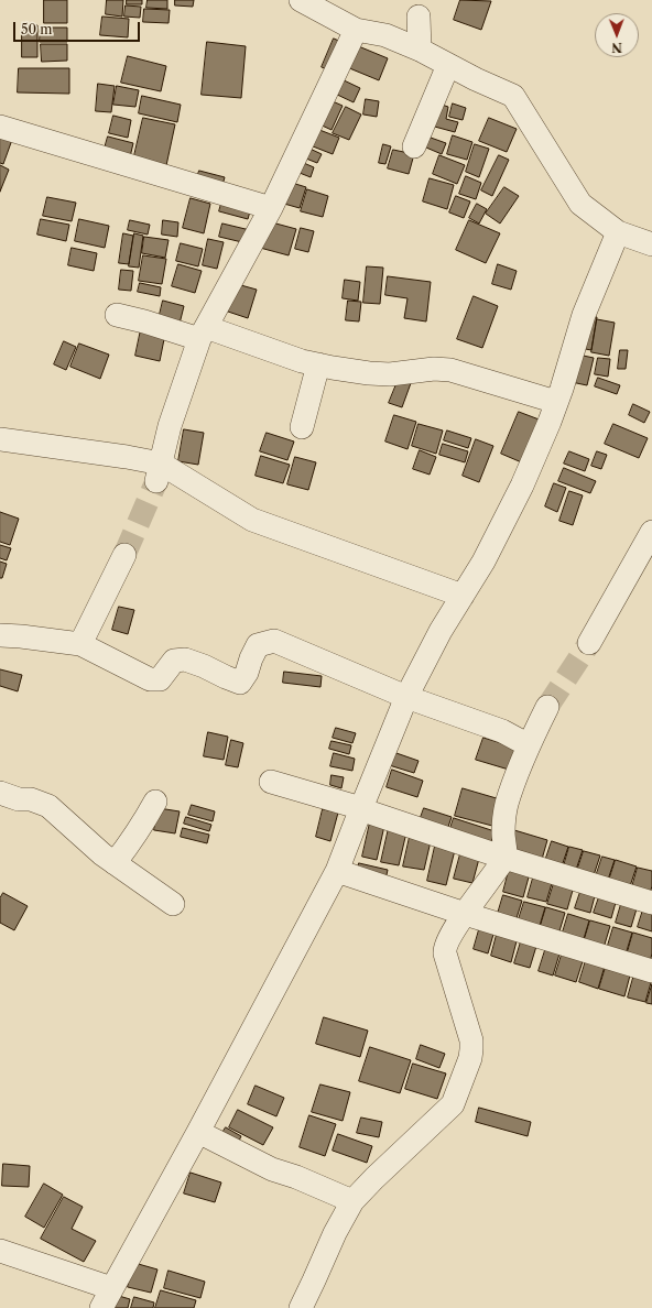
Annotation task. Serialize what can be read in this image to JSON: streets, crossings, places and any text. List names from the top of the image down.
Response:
{
  "scale_bar": "50 m",
  "north": "bottom"
}
